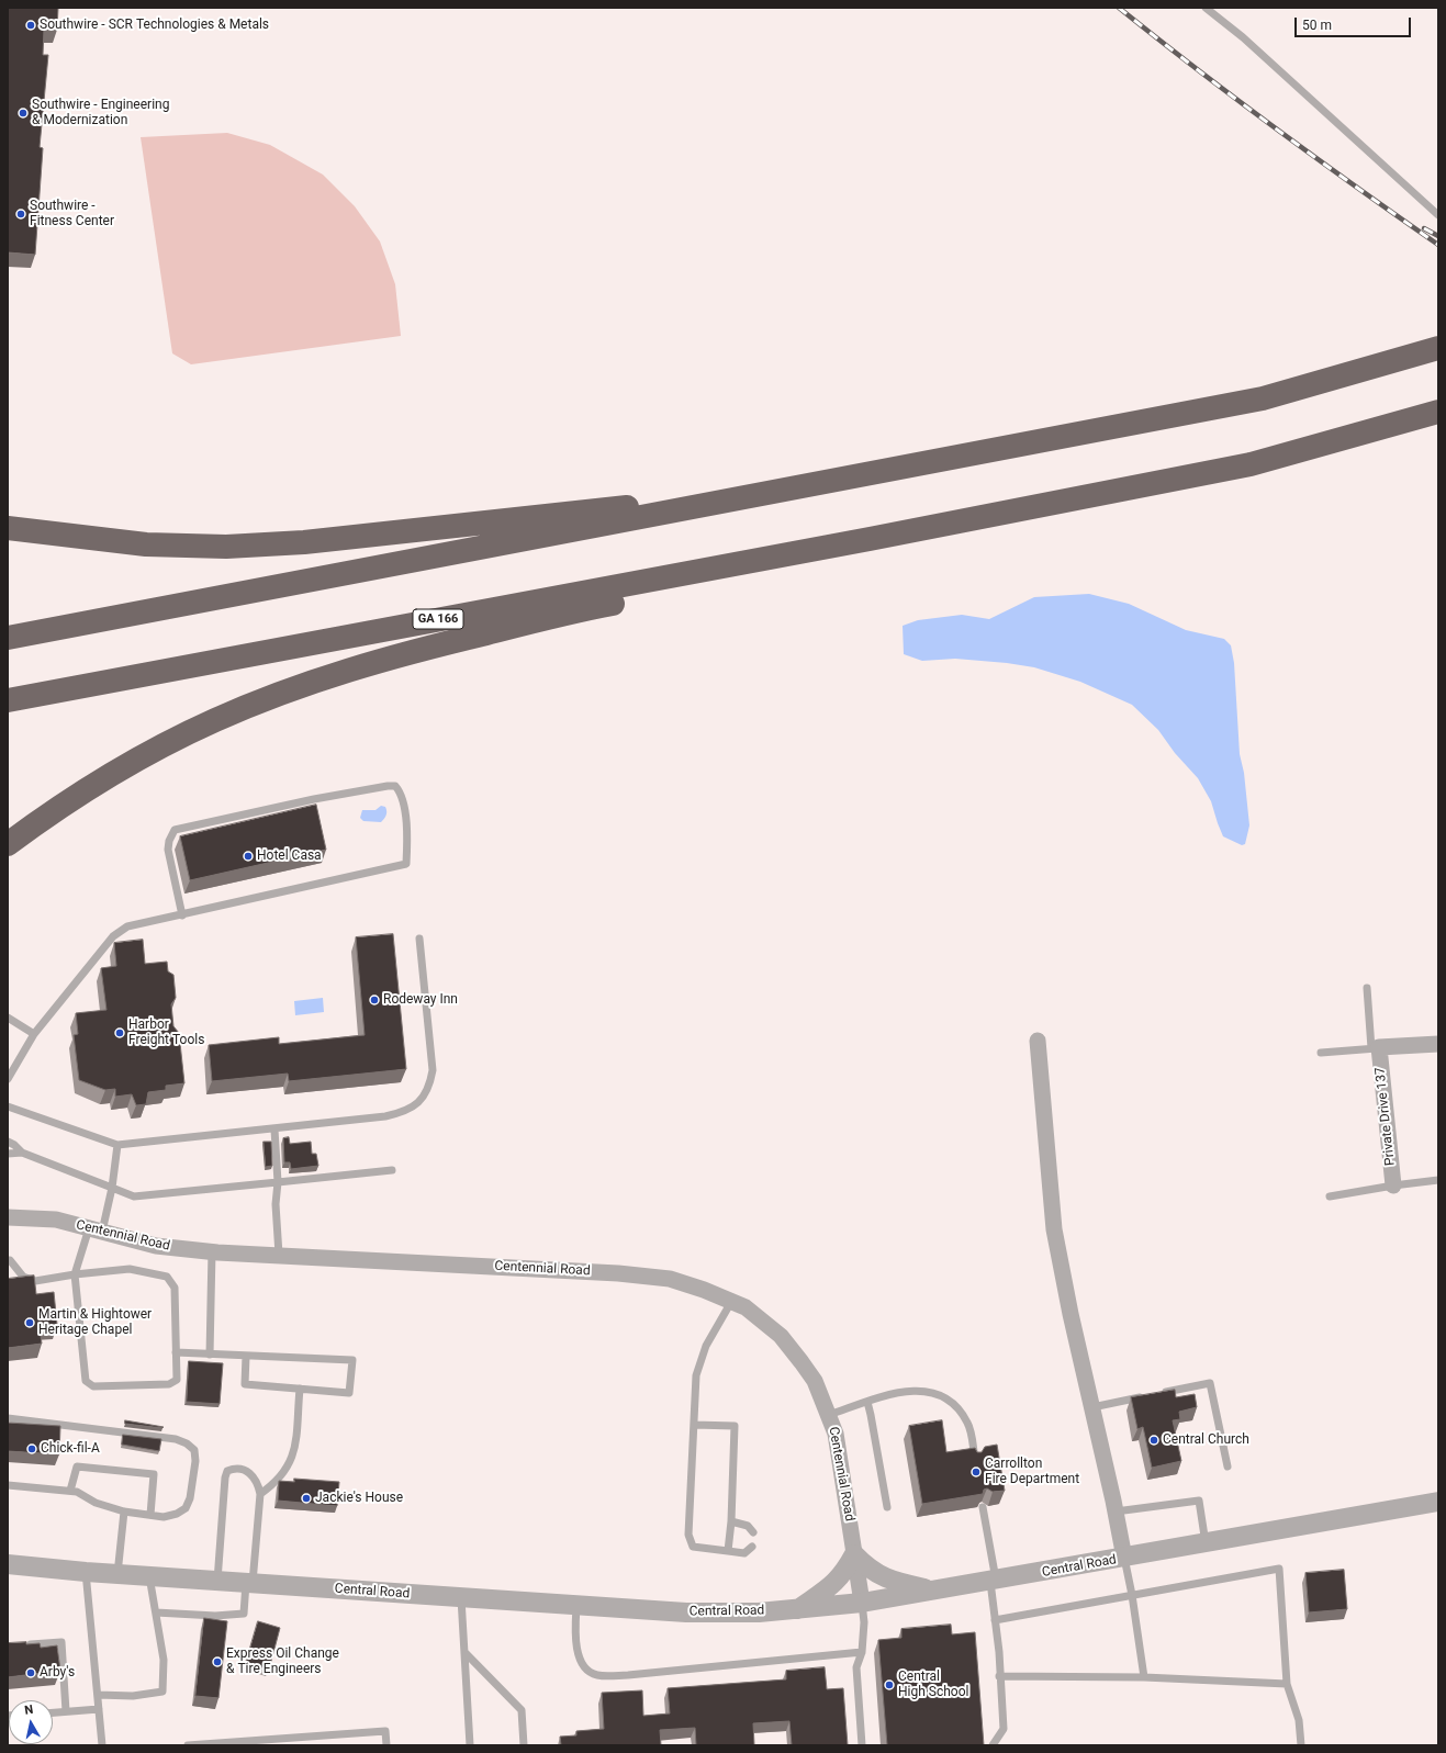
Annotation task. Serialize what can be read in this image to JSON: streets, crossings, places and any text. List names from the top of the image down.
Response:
{
  "streets": {
    "highway": ["GA 166"],
    "street": ["Private Drive 137", "Centennial Road", "Central Road"]
  },
  "crossings": [
    ["Centennial Road", "Central Road"]
  ],
  "places": [
    "Southwire - SCR Technologies & Metals",
    "Southwire - Engineering & Modernization",
    "Southwire - Fitness Center",
    "Hotel Casa",
    "Rodeway Inn",
    "Harbor Freight Tools",
    "Martin & Hightower Heritage Chapel",
    "Central Church",
    "Chick-fil-A",
    "Carrollton Fire Department",
    "Jackie's House",
    "Express Oil Change & Tire Engineers",
    "Arby's",
    "Central High School"
  ],
  "scale_bar": "50 m",
  "north": "top"
}
